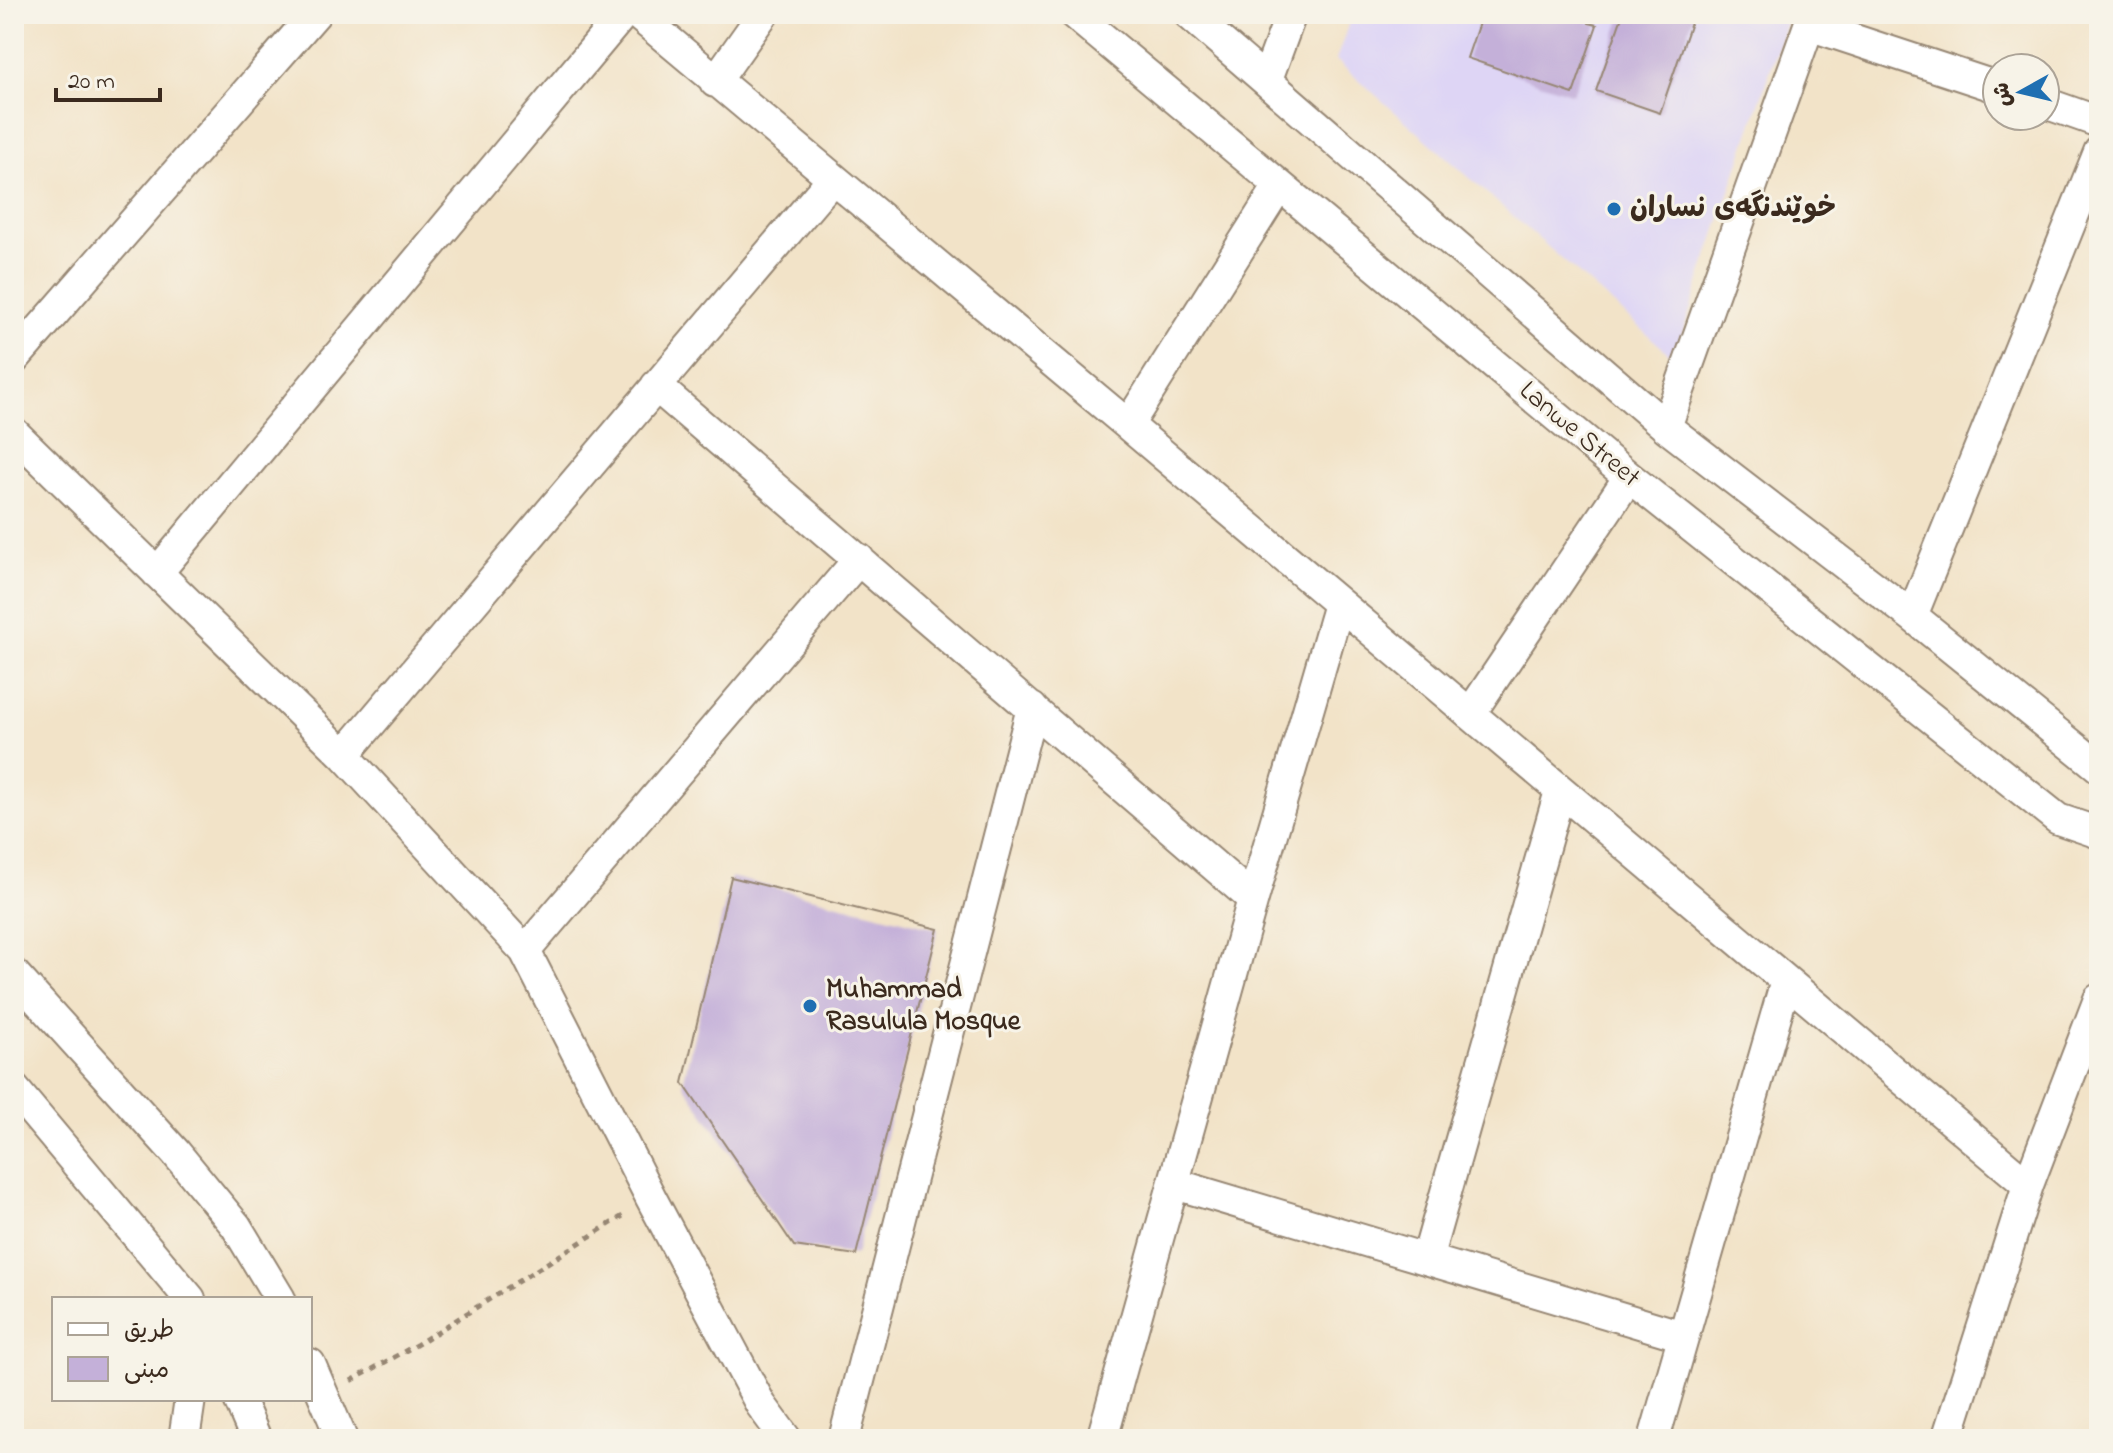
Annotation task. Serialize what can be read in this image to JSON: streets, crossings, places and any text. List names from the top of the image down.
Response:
{
  "streets": {
    "street": ["Lanwe Street"]
  },
  "places": ["خوێندنگەی نساران", "Muhammad Rasulula Mosque"],
  "legend": ["طريق", "مبنى"],
  "scale_bar": "20 m",
  "north": "left"
}
